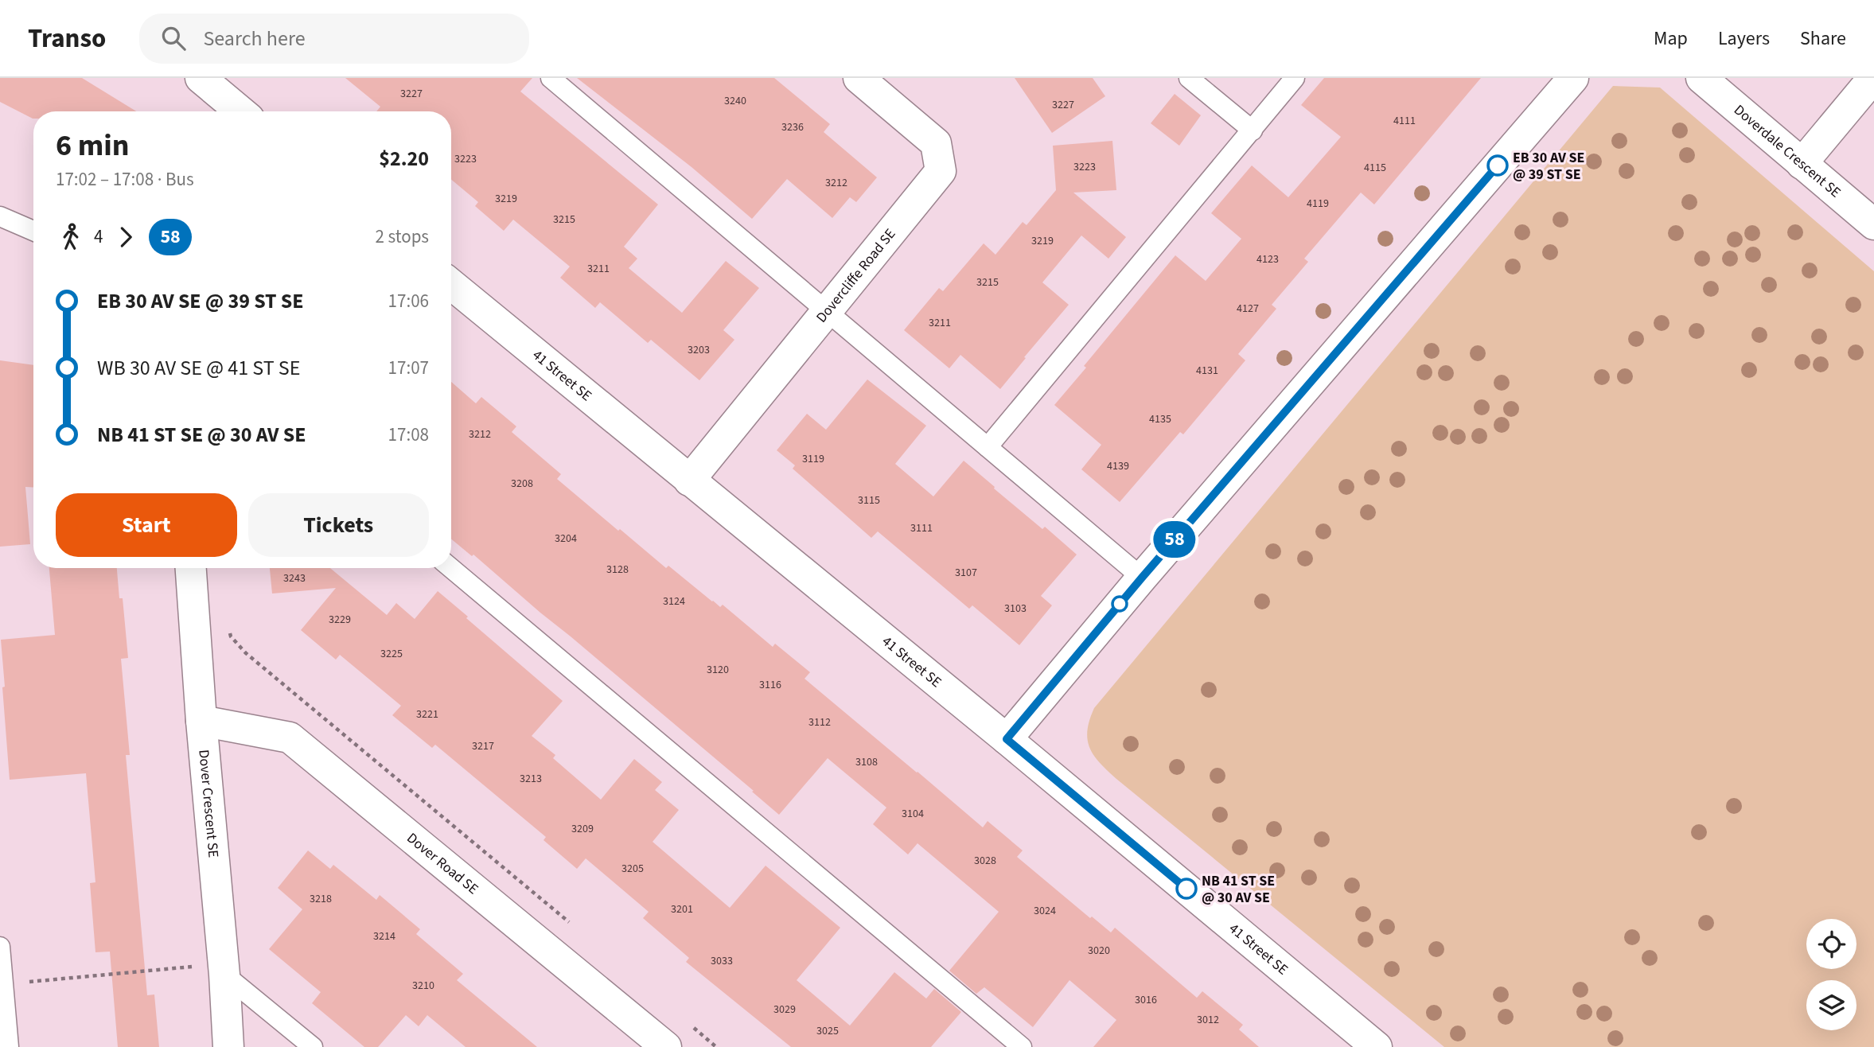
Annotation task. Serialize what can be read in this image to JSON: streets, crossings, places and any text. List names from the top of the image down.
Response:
{
  "streets": {
    "street": [
      "Doverdale Crescent SE",
      "Dovercliffe Road SE",
      "41 Street SE",
      "Dover Crescent SE",
      "Dover Road SE"
    ]
  },
  "crossings": [
    ["Dovercliffe Road SE", "41 Street SE"],
    ["Dover Crescent SE", "Dover Road SE"]
  ],
  "places": ["EB 30 AV SE @ 39 ST SE", "NB 41 ST SE @ 30 AV SE"],
  "lines": ["bus line 58"],
  "house_numbers": [
    "3227",
    "3240",
    "3227",
    "4111",
    "3236",
    "3223",
    "3223",
    "4115",
    "3212",
    "3219",
    "4119",
    "3215",
    "3219",
    "4123",
    "3211",
    "3215",
    "4127",
    "3211",
    "3203",
    "4131",
    "4135",
    "3212",
    "3119",
    "4139",
    "3208",
    "3115",
    "3111",
    "3204",
    "3128",
    "3107",
    "3243",
    "3124",
    "3103",
    "3229",
    "3225",
    "3120",
    "3116",
    "3221",
    "3112",
    "3217",
    "3108",
    "3213",
    "3104",
    "3209",
    "3028",
    "3205",
    "3218",
    "3201",
    "3024",
    "3214",
    "3020",
    "3033",
    "3210",
    "3016",
    "3029",
    "3012",
    "3025"
  ],
  "page": {
    "header": "Transo",
    "search": "Search here",
    "nav": ["Map", "Layers", "Share"],
    "on_map": "58",
    "heading": ["6 min", "17:02 – 17:08 · Bus", "$2.20"],
    "legs": ["4", "58", "2 stops"],
    "list": [
      {
        "name": "EB 30 AV SE @ 39 ST SE",
        "value": "17:06"
      },
      {
        "name": "WB 30 AV SE @ 41 ST SE",
        "value": "17:07"
      },
      {
        "name": "NB 41 ST SE @ 30 AV SE",
        "value": "17:08"
      }
    ],
    "buttons": ["Start", "Tickets"]
  }
}
